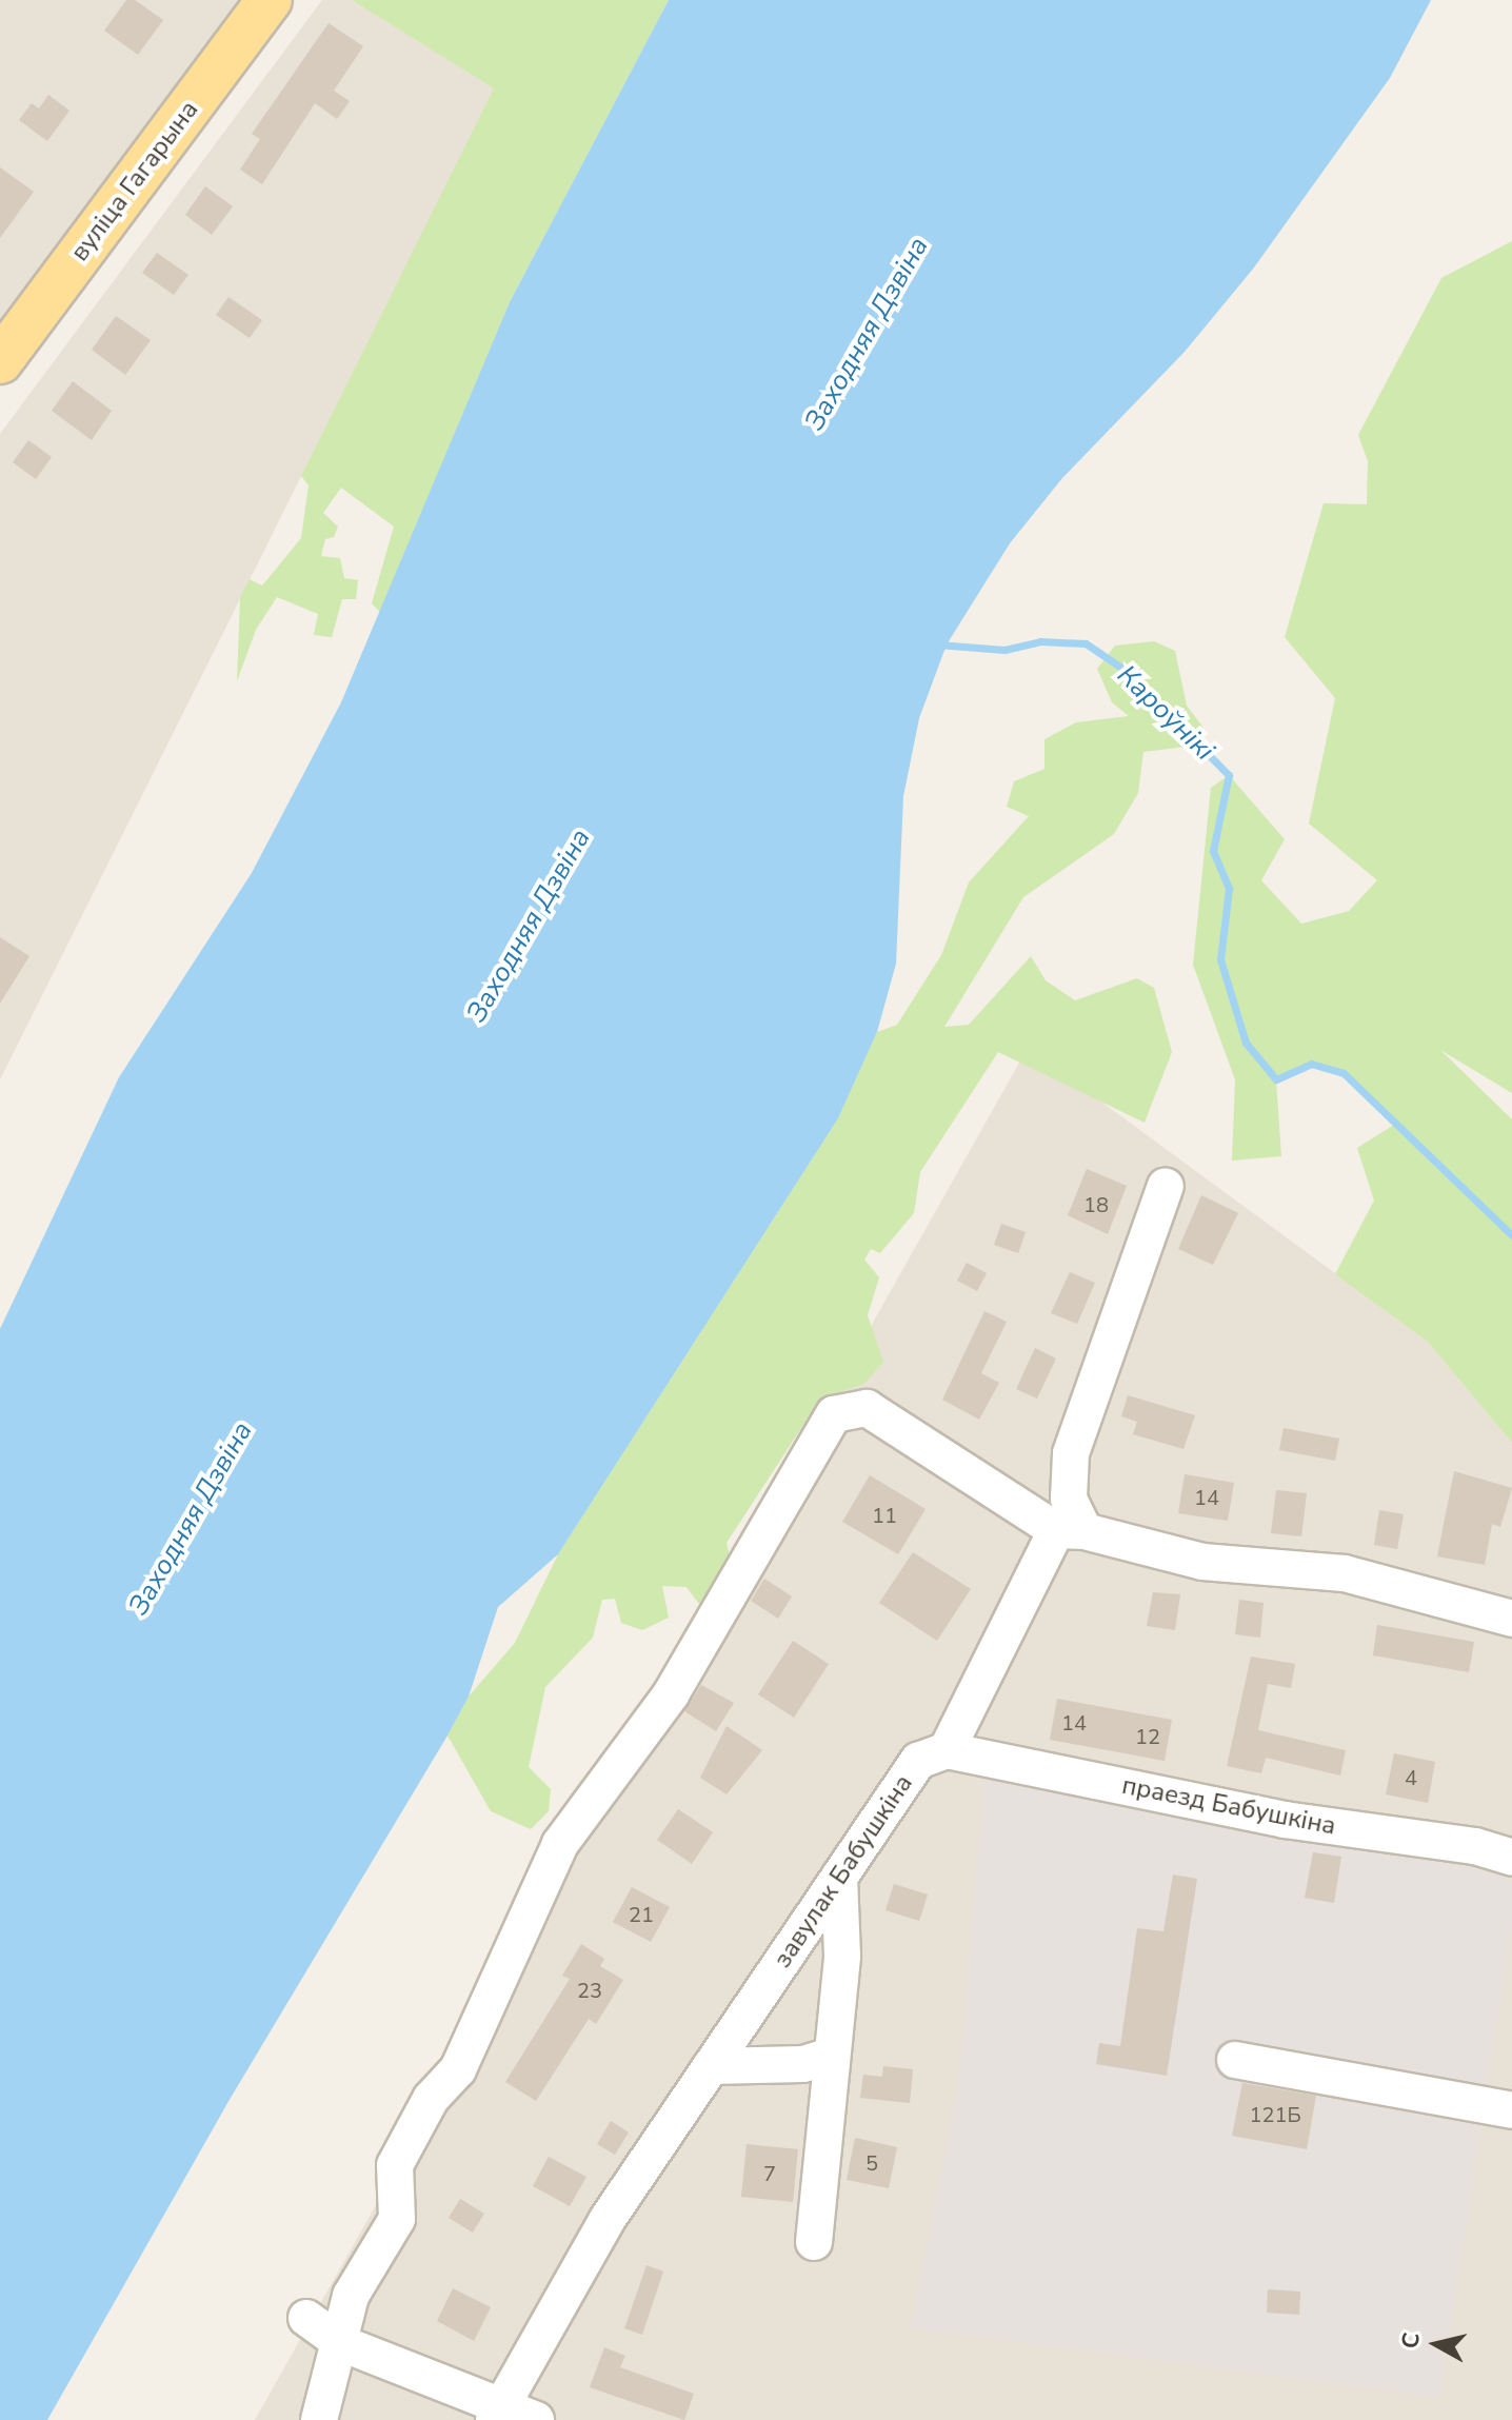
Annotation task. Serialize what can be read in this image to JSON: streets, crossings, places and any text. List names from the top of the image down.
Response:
{
  "streets": {
    "main road": ["вуліца Гагарына"],
    "street": ["праезд Бабушкіна", "завулак Бабушкіна"]
  },
  "crossings": [
    ["праезд Бабушкіна", "завулак Бабушкіна"]
  ],
  "water": ["Заходняя Дзвіна", "Кароўнікі"],
  "house_numbers": [
    "18",
    "14",
    "11",
    "14",
    "12",
    "4",
    "21",
    "23",
    "121Б",
    "5",
    "7"
  ],
  "north": "left"
}
